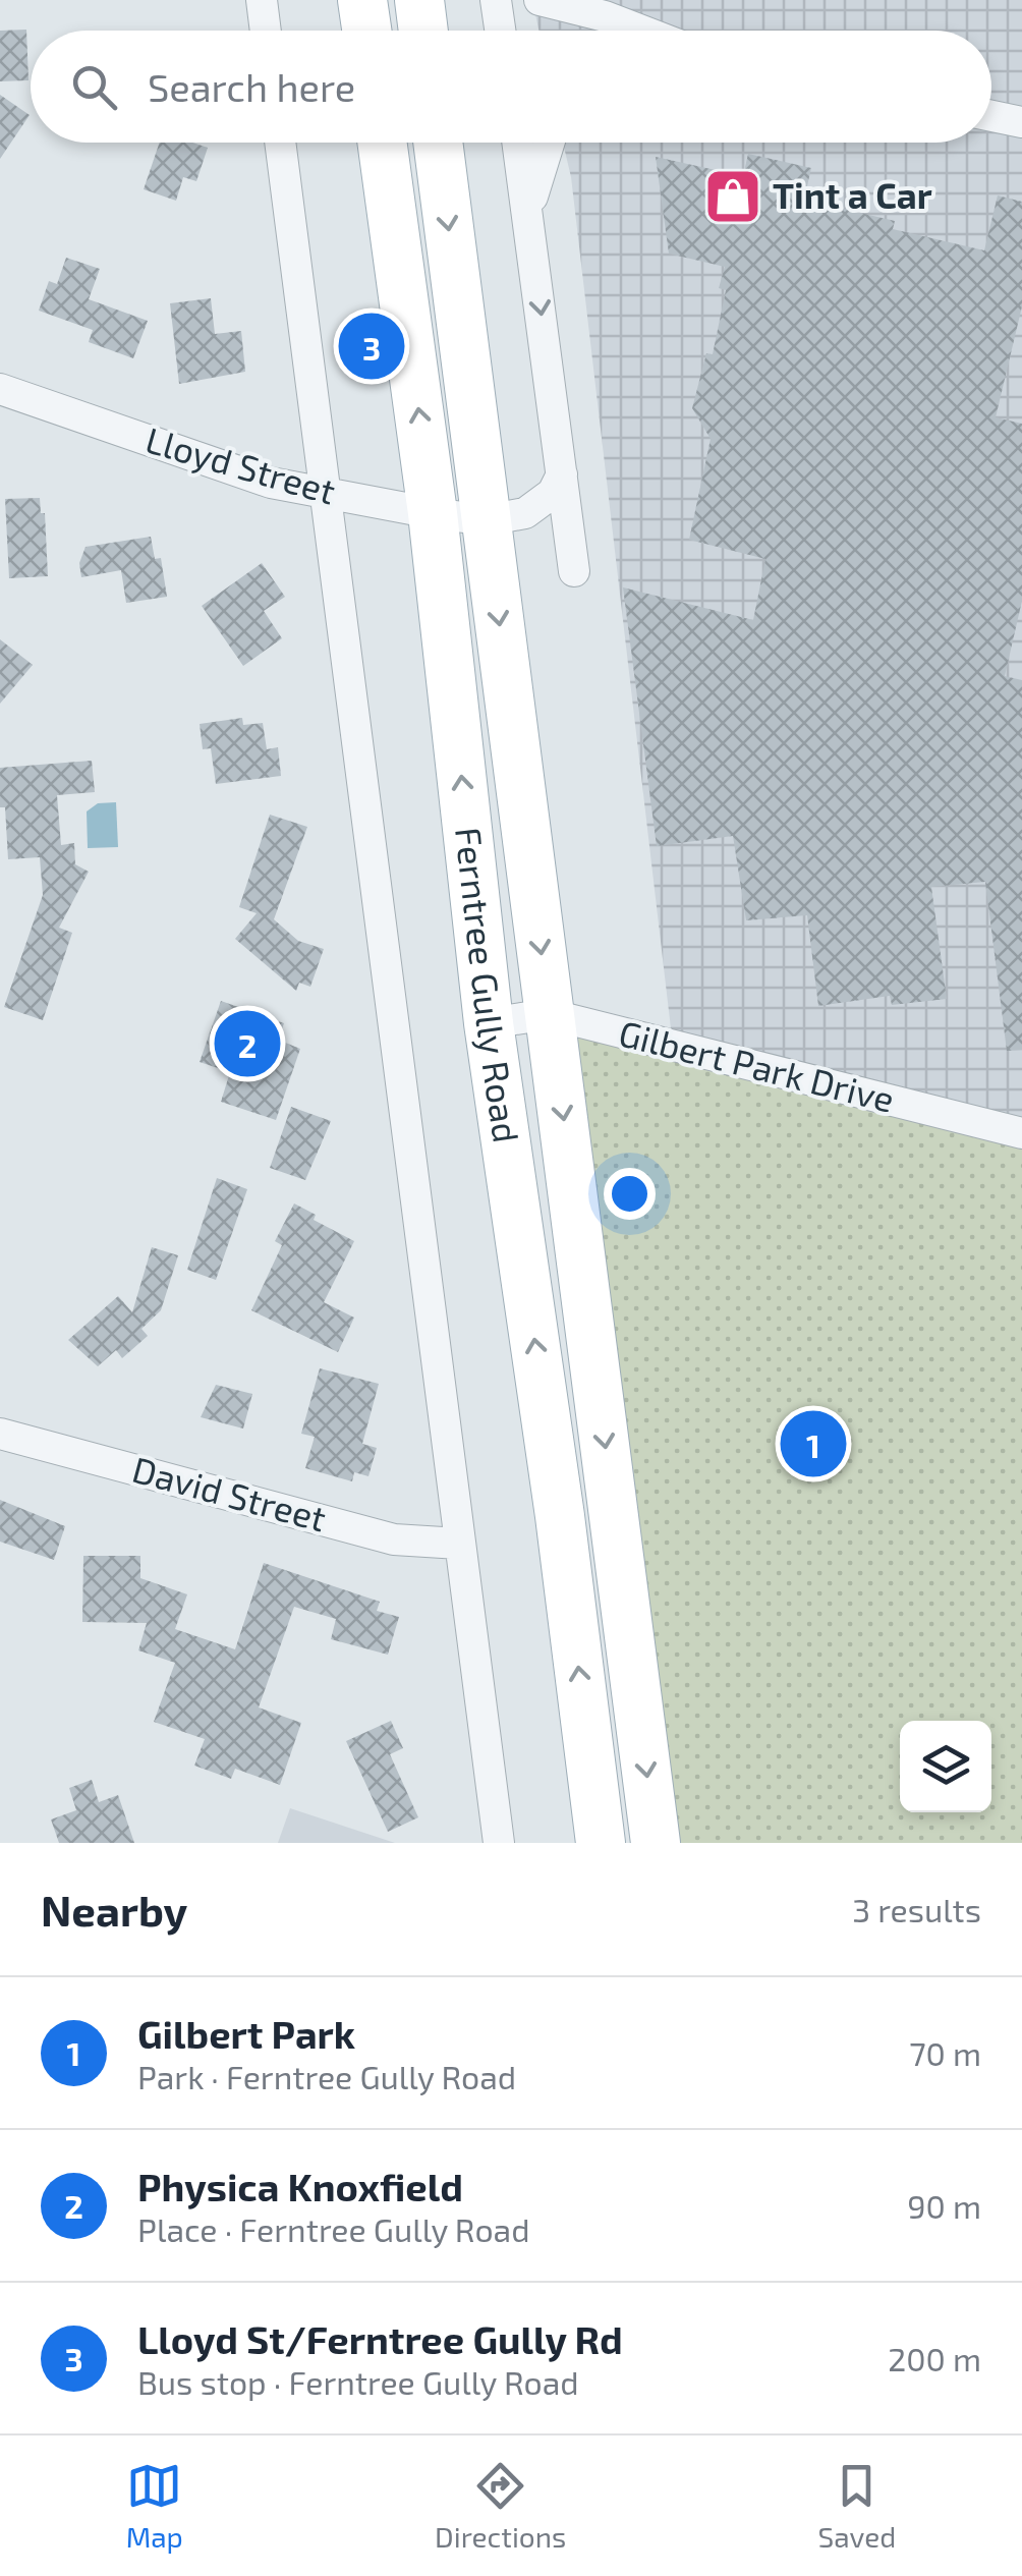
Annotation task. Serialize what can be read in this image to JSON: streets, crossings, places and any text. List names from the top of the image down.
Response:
{
  "streets": {
    "main road": ["Ferntree Gully Road"],
    "street": ["Lloyd Street", "Gilbert Park Drive", "David Street"]
  },
  "crossings": [
    ["Lloyd Street", "Ferntree Gully Road"],
    ["Ferntree Gully Road", "Gilbert Park Drive"]
  ],
  "places": {
    "shop": ["Tint a Car"]
  },
  "page": {
    "search": "Search here",
    "pins": ["3", "2", "1"],
    "heading": ["Nearby", "3 results"],
    "list": [
      {
        "mark": "1",
        "name": "Gilbert Park",
        "note": "Park · Ferntree Gully Road",
        "value": "70 m"
      },
      {
        "mark": "2",
        "name": "Physica Knoxfield",
        "note": "Place · Ferntree Gully Road",
        "value": "90 m"
      },
      {
        "mark": "3",
        "name": "Lloyd St/Ferntree Gully Rd",
        "note": "Bus stop · Ferntree Gully Road",
        "value": "200 m"
      }
    ],
    "nav": ["Map", "Directions", "Saved"]
  }
}
